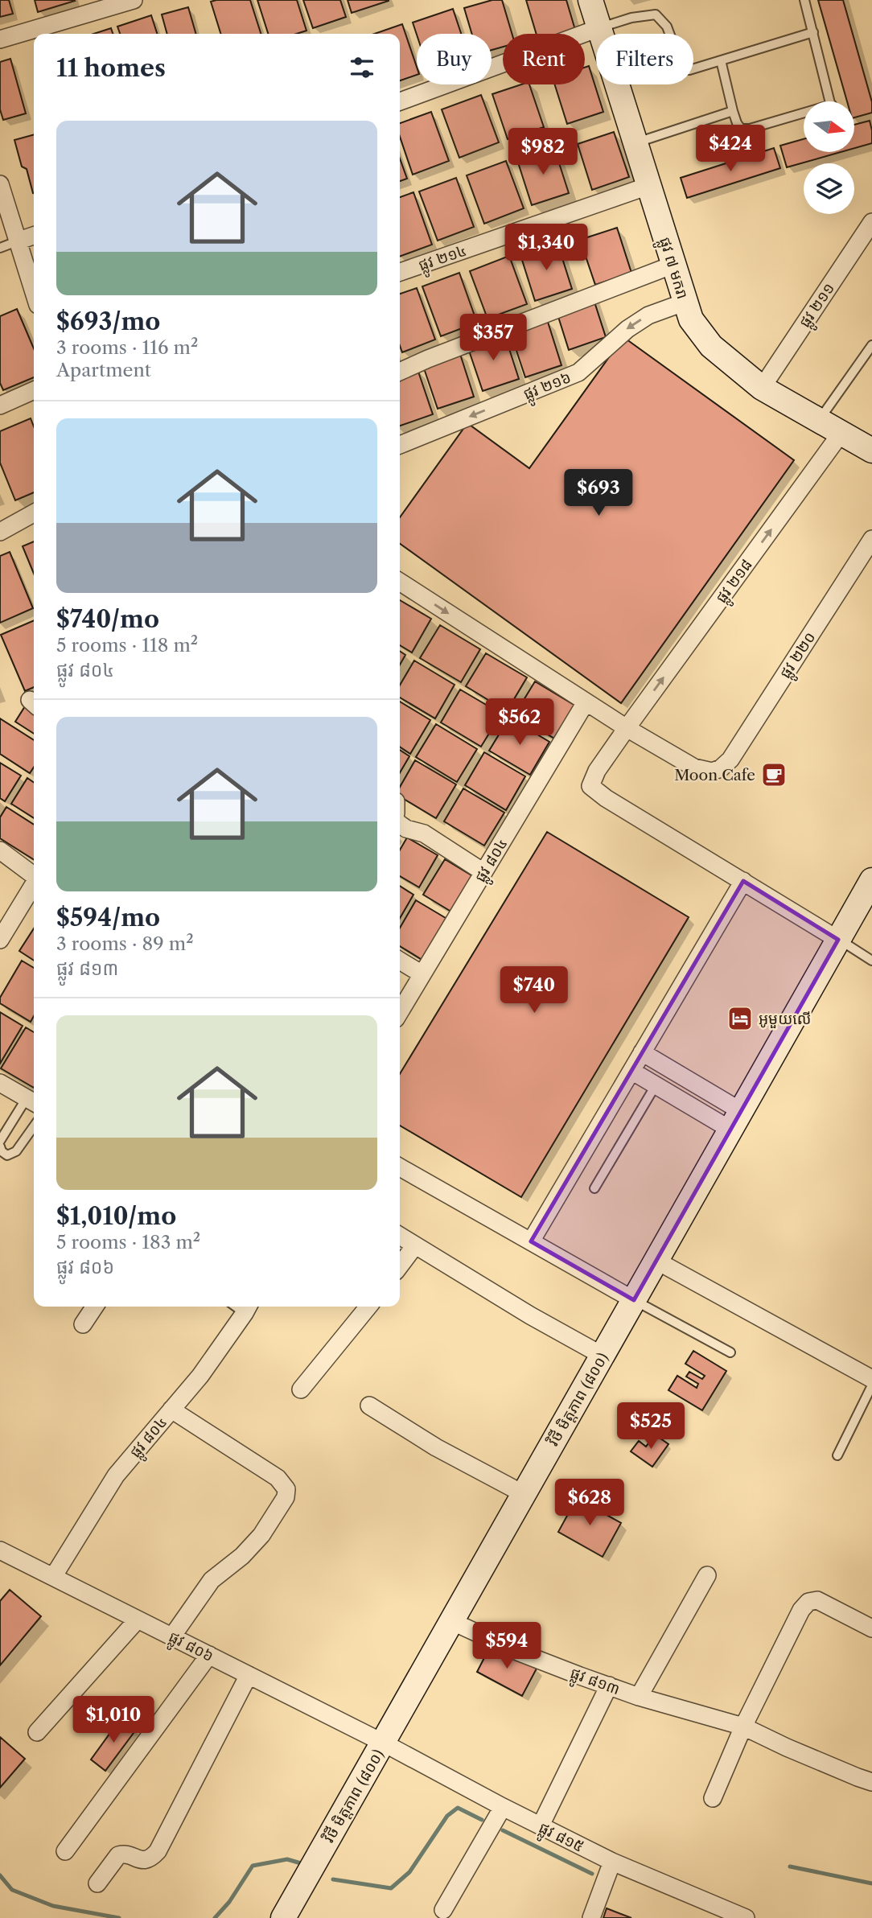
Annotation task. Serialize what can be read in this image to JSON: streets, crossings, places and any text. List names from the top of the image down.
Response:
{
  "streets": {
    "main road": ["ផ្លូវ ៧ មករា", "វិថី មិត្តភាព (៨០០)"],
    "street": [
      "ផ្លូវ ២១៤",
      "ផ្លូវ ២១១",
      "ផ្លូវ ២១៦",
      "ផ្លូវ ២១៨",
      "ផ្លូវ ២២០",
      "ផ្លូវ ៨០៤",
      "ផ្លូវ ៨០៦",
      "ផ្លូវ ៨១៣",
      "ផ្លូវ ៨១៥"
    ]
  },
  "crossings": [
    ["ផ្លូវ ២១៤", "ផ្លូវ ៧ មករា"],
    ["ផ្លូវ ៧ មករា", "ផ្លូវ ២១១"],
    ["ផ្លូវ ៧ មករា", "ផ្លូវ ២១៦"],
    ["ផ្លូវ ៧ មករា", "ផ្លូវ ២១៨"],
    ["ផ្លូវ ២១៨", "ផ្លូវ ២២០"],
    ["ផ្លូវ ៨០៤", "ផ្លូវ ៨០៦"],
    ["វិថី មិត្តភាព (៨០០)", "ផ្លូវ ៨០៦"],
    ["វិថី មិត្តភាព (៨០០)", "ផ្លូវ ៨១៣"],
    ["វិថី មិត្តភាព (៨០០)", "ផ្លូវ ៨១៥"],
    ["ផ្លូវ ៨០៦", "ផ្លូវ ៨១៥"]
  ],
  "one_way": ["ផ្លូវ ២១៨"],
  "places": {
    "cafe": ["Moon Cafe"],
    "hotel": ["អូមួយលេី"]
  },
  "north": "right",
  "page": {
    "chip": ["Buy", "Rent", "Filters"],
    "heading": "11 homes",
    "list": [
      {
        "name": "$693/mo",
        "note": "3 rooms · 116 m² · Apartment"
      },
      {
        "name": "$740/mo",
        "note": "5 rooms · 118 m² · ផ្លូវ ៨០៤"
      },
      {
        "name": "$594/mo",
        "note": "3 rooms · 89 m² · ផ្លូវ ៨១៣"
      },
      {
        "name": "$1,010/mo",
        "note": "5 rooms · 183 m² · ផ្លូវ ៨០៦"
      }
    ],
    "price": [
      "$424",
      "$982",
      "$1,340",
      "$357",
      "$693",
      "$562",
      "$740",
      "$525",
      "$628",
      "$594",
      "$1,010"
    ]
  }
}
